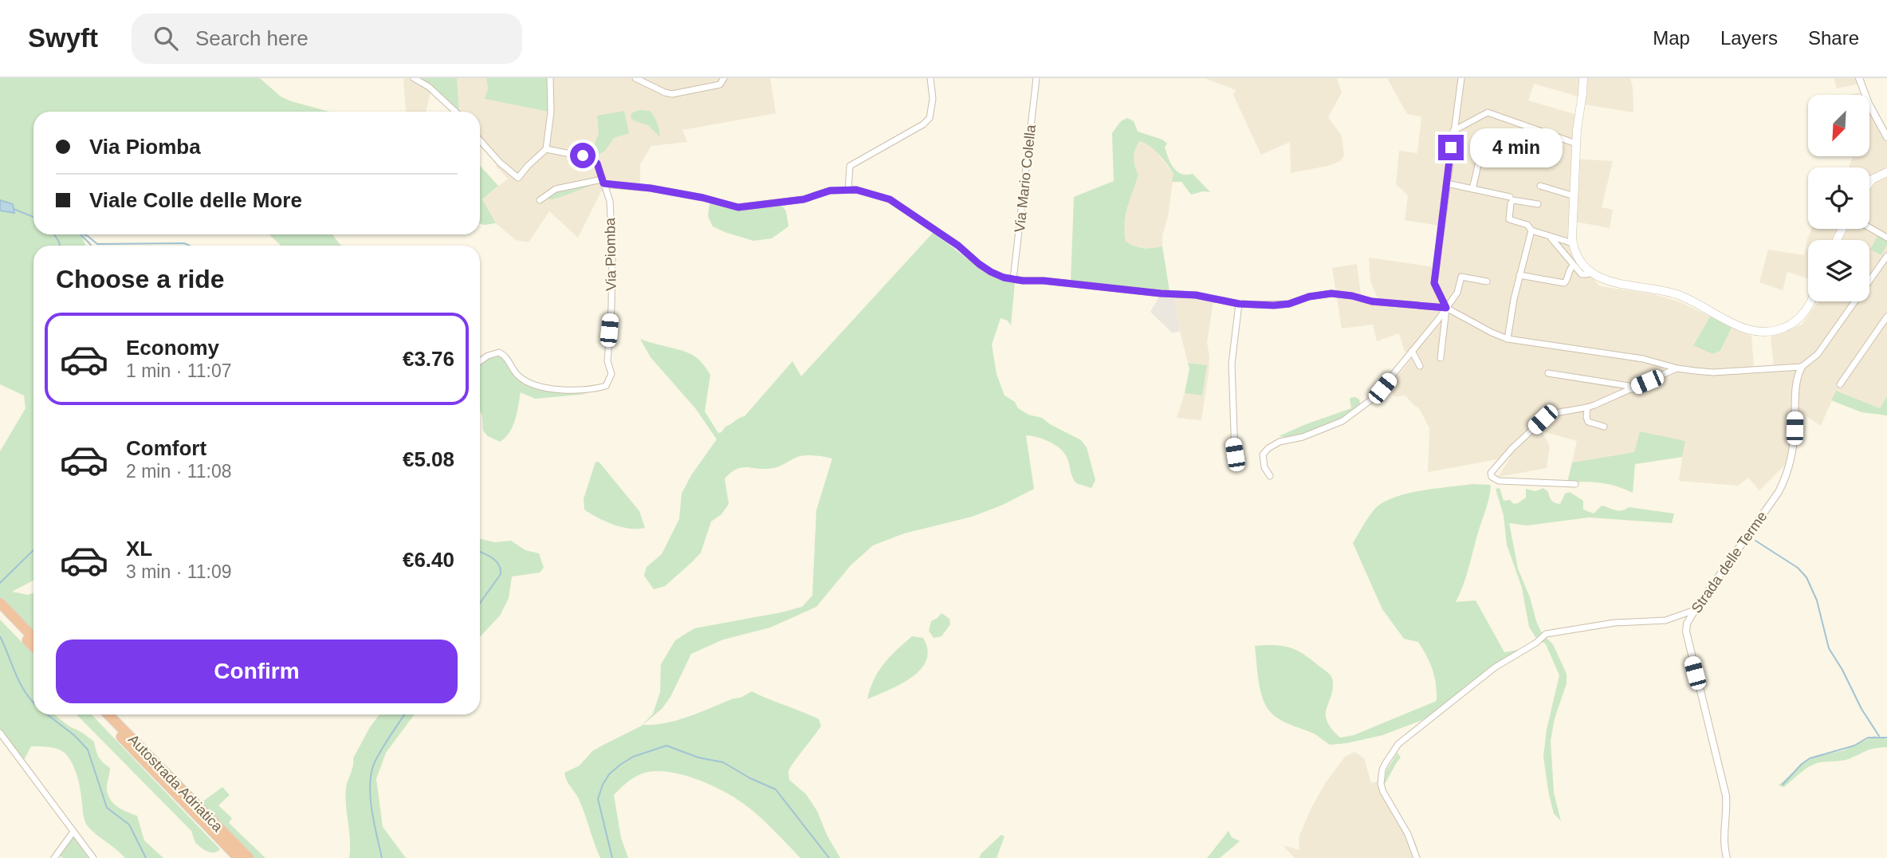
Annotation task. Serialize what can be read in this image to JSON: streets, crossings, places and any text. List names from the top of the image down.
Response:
{
  "streets": {
    "highway": ["Autostrada Adriatica"],
    "street": ["Via Mario Colella", "Via Piomba", "Strada delle Terme"]
  },
  "north": "bottom left",
  "page": {
    "header": "Swyft",
    "search": "Search here",
    "nav": ["Map", "Layers", "Share"],
    "banner": ["Via Piomba", "Viale Colle delle More"],
    "bubble": "4 min",
    "heading": "Choose a ride",
    "list": [
      {
        "name": "Economy",
        "note": "1 min · 11:07",
        "value": "€3.76"
      },
      {
        "name": "Comfort",
        "note": "2 min · 11:08",
        "value": "€5.08"
      },
      {
        "name": "XL",
        "note": "3 min · 11:09",
        "value": "€6.40"
      }
    ],
    "buttons": "Confirm"
  }
}
